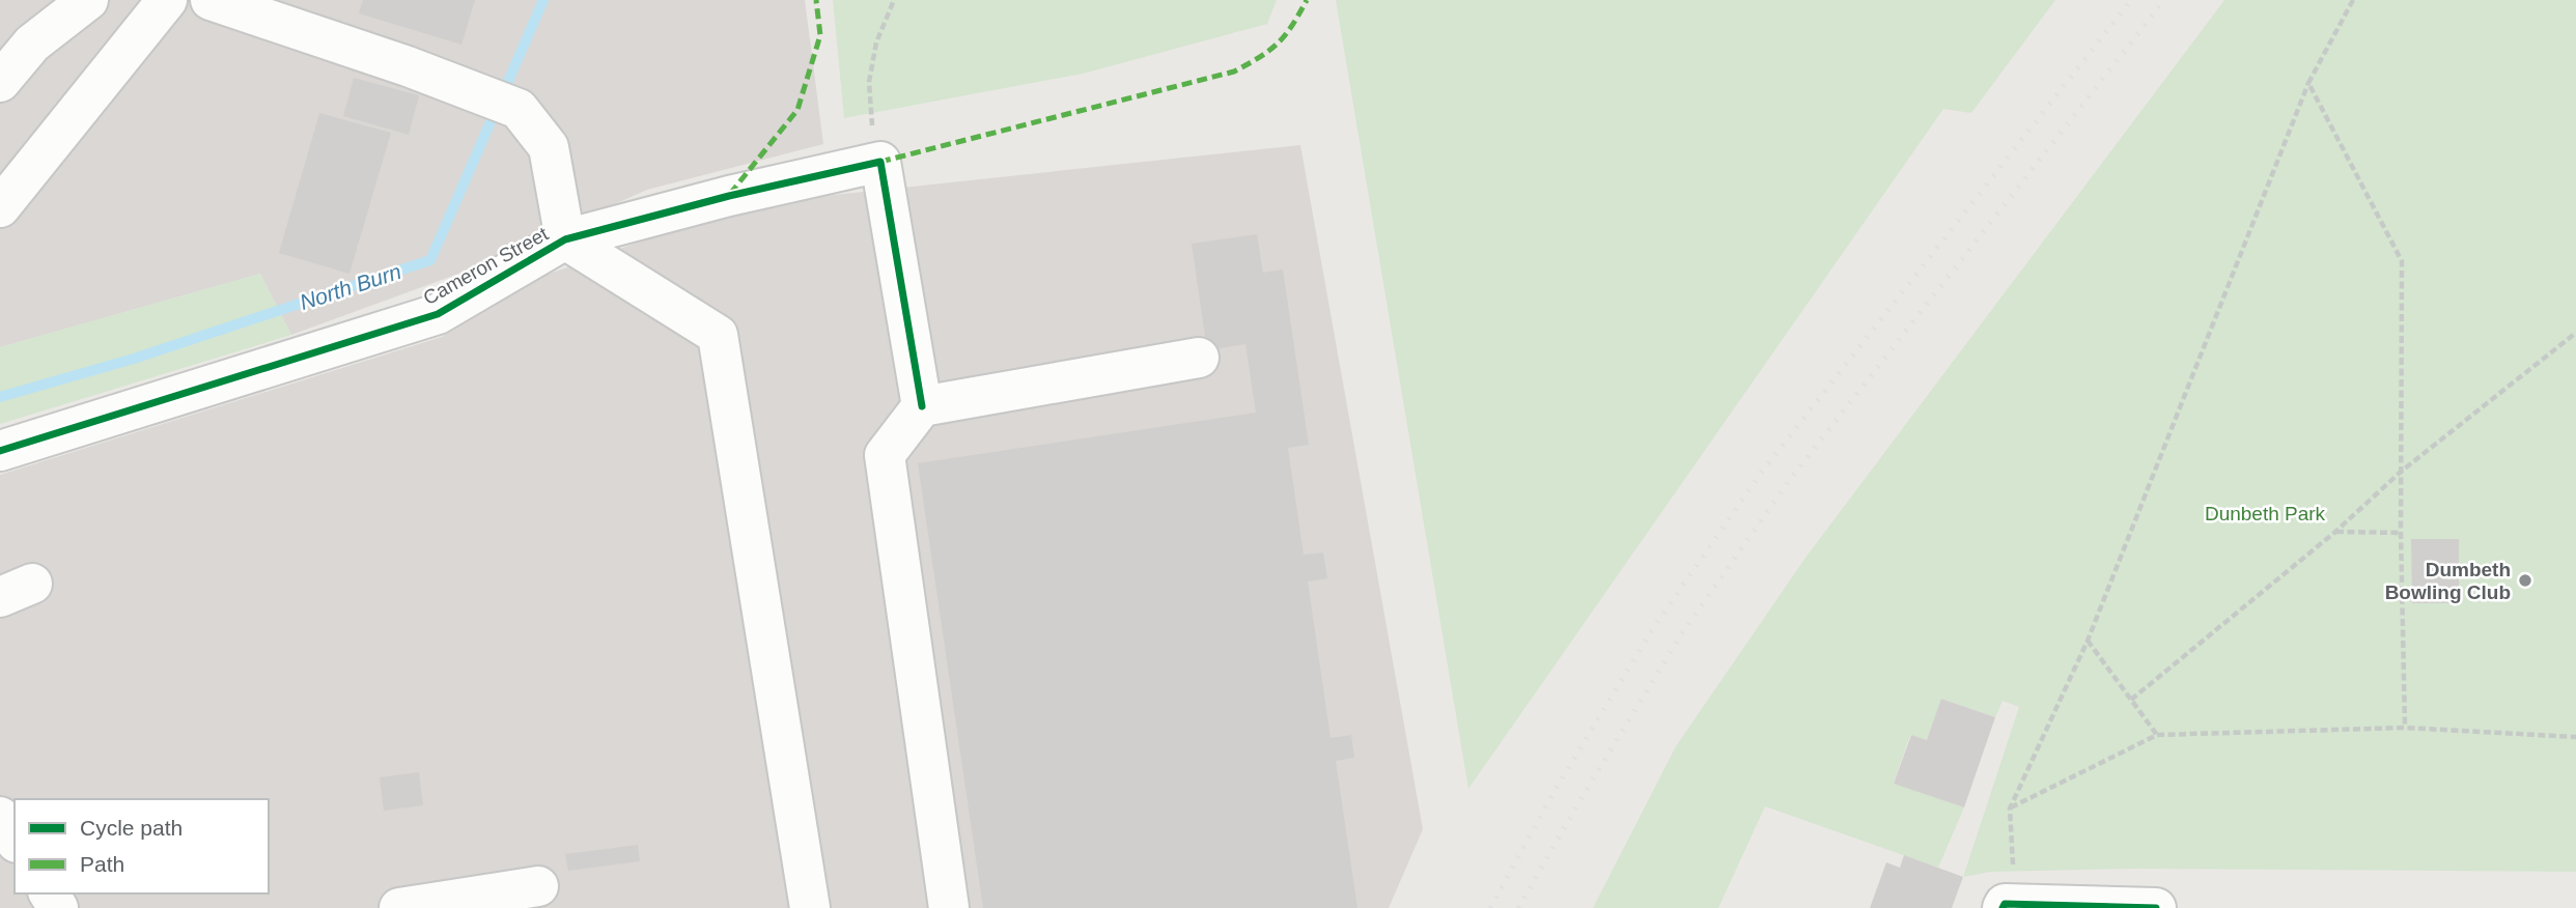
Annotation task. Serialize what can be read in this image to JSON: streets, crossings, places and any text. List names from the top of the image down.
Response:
{
  "streets": {
    "street": ["Cameron Street"]
  },
  "water": ["North Burn"],
  "parks": ["Dunbeth Park"],
  "places": ["Dumbeth Bowling Club"],
  "legend": ["Cycle path", "Path"]
}
